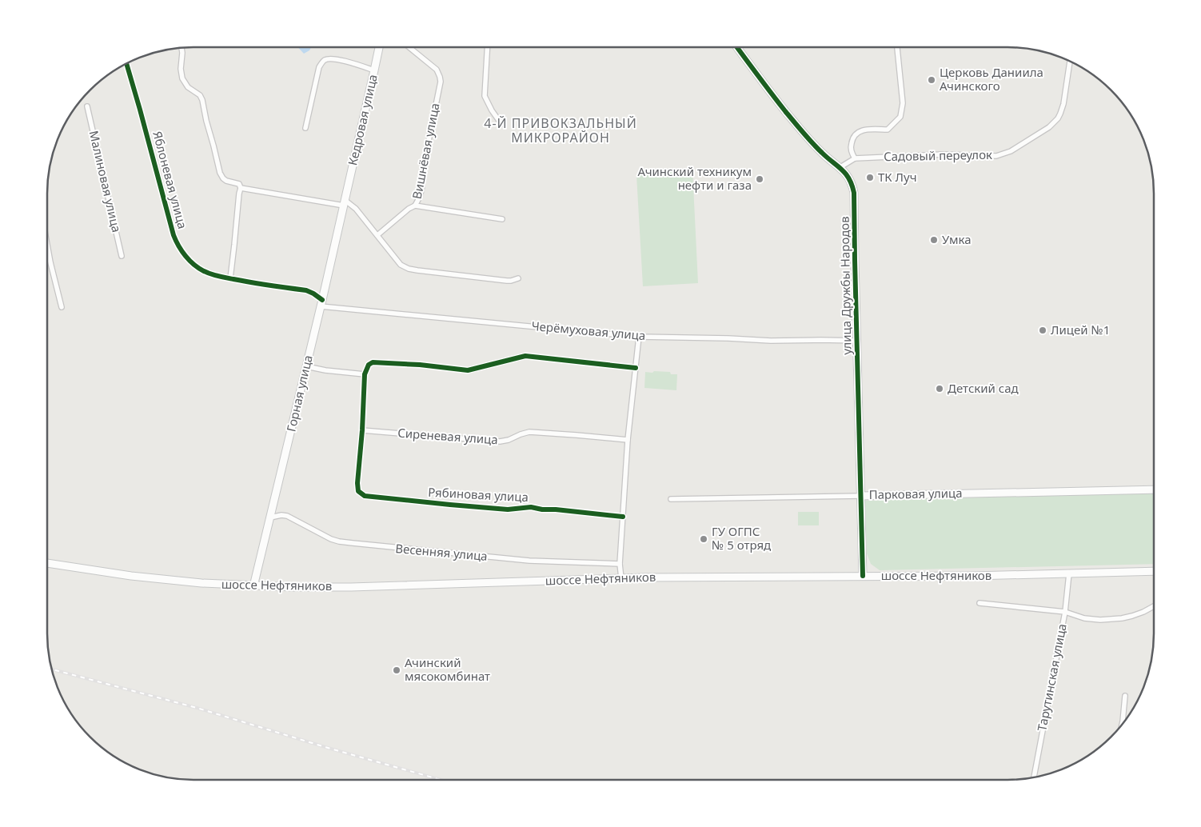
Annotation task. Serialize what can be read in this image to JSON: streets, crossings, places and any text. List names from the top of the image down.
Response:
{
  "streets": {
    "street": [
      "Кедровая улица",
      "Вишнёвая улица",
      "Садовый переулок",
      "Яблоневая улица",
      "Малиновая улица",
      "улица Дружбы Народов",
      "Черёмуховая улица",
      "Горная улица",
      "Сиреневая улица",
      "Парковая улица",
      "Рябиновая улица",
      "Весенняя улица",
      "шоссе Нефтяников",
      "Тарутинская улица"
    ]
  },
  "crossings": [
    ["Кедровая улица", "Горная улица"],
    ["Садовый переулок", "улица Дружбы Народов"],
    ["Яблоневая улица", "Черёмуховая улица"],
    ["улица Дружбы Народов", "Черёмуховая улица"],
    ["улица Дружбы Народов", "Парковая улица"],
    ["улица Дружбы Народов", "шоссе Нефтяников"],
    ["Черёмуховая улица", "Горная улица"],
    ["Горная улица", "Весенняя улица"],
    ["Горная улица", "шоссе Нефтяников"],
    ["Сиреневая улица", "Рябиновая улица"],
    ["шоссе Нефтяников", "Тарутинская улица"]
  ],
  "districts": ["4-Й ПРИВОКЗАЛЬНЫЙ МИКРОРАЙОН"],
  "places": [
    "Церковь Даниила Ачинского",
    "ТК Луч",
    "Ачинский техникум нефти и газа",
    "Умка",
    "Лицей №1",
    "Детский сад",
    "ГУ ОГПС № 5 отряд",
    "Ачинский мясокомбинат"
  ]
}
